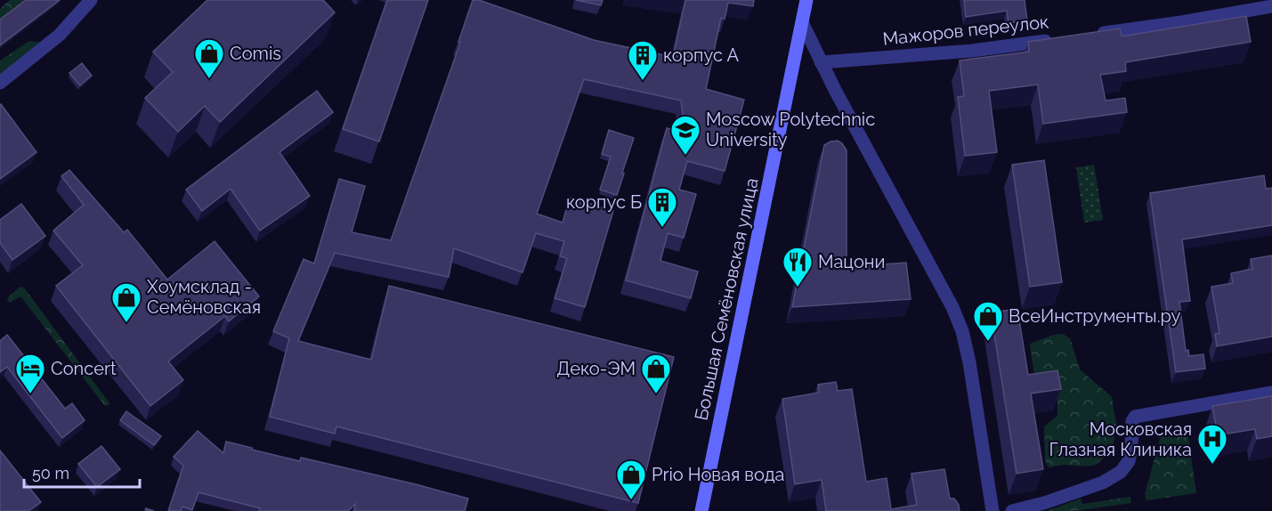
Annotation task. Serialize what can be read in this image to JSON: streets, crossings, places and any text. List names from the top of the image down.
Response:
{
  "streets": {
    "main road": ["Большая Семёновская улица"],
    "street": ["Мажоров переулок"]
  },
  "places": {
    "shop": [
      "Comis",
      "Хоумсклад - Семёновская",
      "ВсеИнструменты.ру",
      "Деко-ЭМ",
      "Prio Новая вода"
    ],
    "building": ["корпус А", "корпус Б"],
    "school or university": ["Moscow Polytechnic University"],
    "restaurant": ["Мацони"],
    "hotel": ["Concert"],
    "hospital": ["Московская Глазная Клиника"]
  },
  "scale_bar": "50 m"
}
